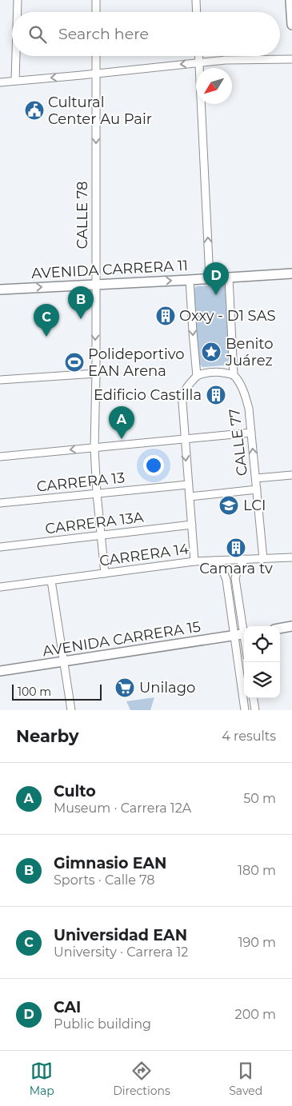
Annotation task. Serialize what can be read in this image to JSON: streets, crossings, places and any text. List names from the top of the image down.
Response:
{
  "streets": {
    "main road": ["AVENIDA CARRERA 11", "AVENIDA CARRERA 15"],
    "street": [
      "CALLE 78",
      "CALLE 77",
      "CARRERA 13",
      "CARRERA 13A",
      "CARRERA 14"
    ]
  },
  "crossings": [
    ["CALLE 78", "AVENIDA CARRERA 11"],
    ["CALLE 78", "CARRERA 13"],
    ["CALLE 78", "CARRERA 13A"],
    ["CALLE 78", "CARRERA 14"],
    ["AVENIDA CARRERA 11", "CALLE 77"],
    ["CALLE 77", "CARRERA 14"]
  ],
  "one_way": ["CALLE 78", "AVENIDA CARRERA 11"],
  "places": {
    "public building": ["Cultural Center Au Pair"],
    "building": ["Oxxy - D1 SAS", "Edificio Castilla", "Camara tv"],
    "place": ["Benito Juárez"],
    "sports": ["Polideportivo EAN Arena"],
    "school or university": ["LCI"],
    "supermarket": ["Unilago"]
  },
  "scale_bar": "100 m",
  "north": "bottom left",
  "page": {
    "search": "Search here",
    "pins": [
      "D",
      "B",
      "C",
      "A"
    ],
    "scale": "100 m",
    "heading": ["Nearby", "4 results"],
    "list": [
      {
        "mark": "A",
        "name": "Culto",
        "note": "Museum · Carrera 12A",
        "value": "50 m"
      },
      {
        "mark": "B",
        "name": "Gimnasio EAN",
        "note": "Sports · Calle 78",
        "value": "180 m"
      },
      {
        "mark": "C",
        "name": "Universidad EAN",
        "note": "University · Carrera 12",
        "value": "190 m"
      },
      {
        "mark": "D",
        "name": "CAI",
        "note": "Public building",
        "value": "200 m"
      }
    ],
    "nav": ["Map", "Directions", "Saved"]
  }
}
